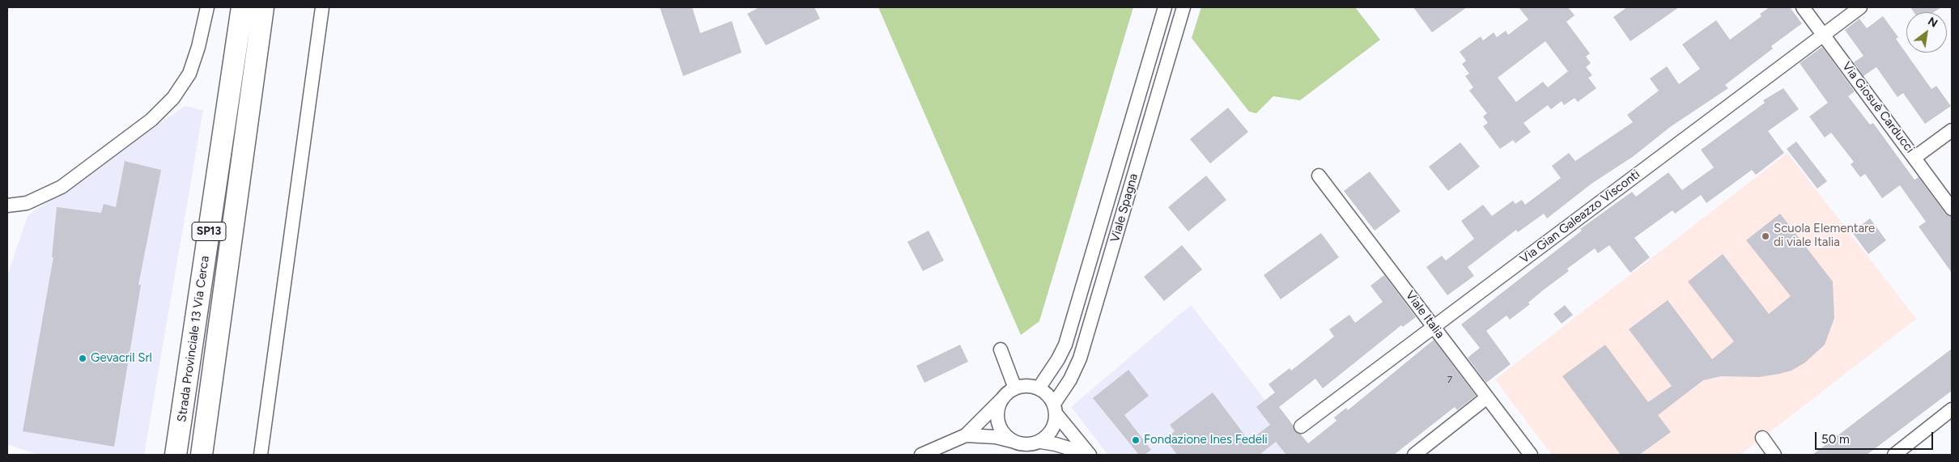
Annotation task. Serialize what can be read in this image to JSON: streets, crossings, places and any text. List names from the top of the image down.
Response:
{
  "streets": {
    "main road": ["SP13", "Strada Provinciale 13 Via Cerca"],
    "street": [
      "Via Giosuè Carducci",
      "Viale Spagna",
      "Via Gian Galeazzo Visconti",
      "Viale Italia"
    ]
  },
  "crossings": [
    ["Via Giosuè Carducci", "Via Gian Galeazzo Visconti"],
    ["Via Gian Galeazzo Visconti", "Viale Italia"]
  ],
  "places": ["Scuola Elementare di viale Italia", "Gevacril Srl", "Fondazione Ines Fedeli"],
  "house_numbers": ["7"],
  "scale_bar": "50 m",
  "north": "top right"
}
